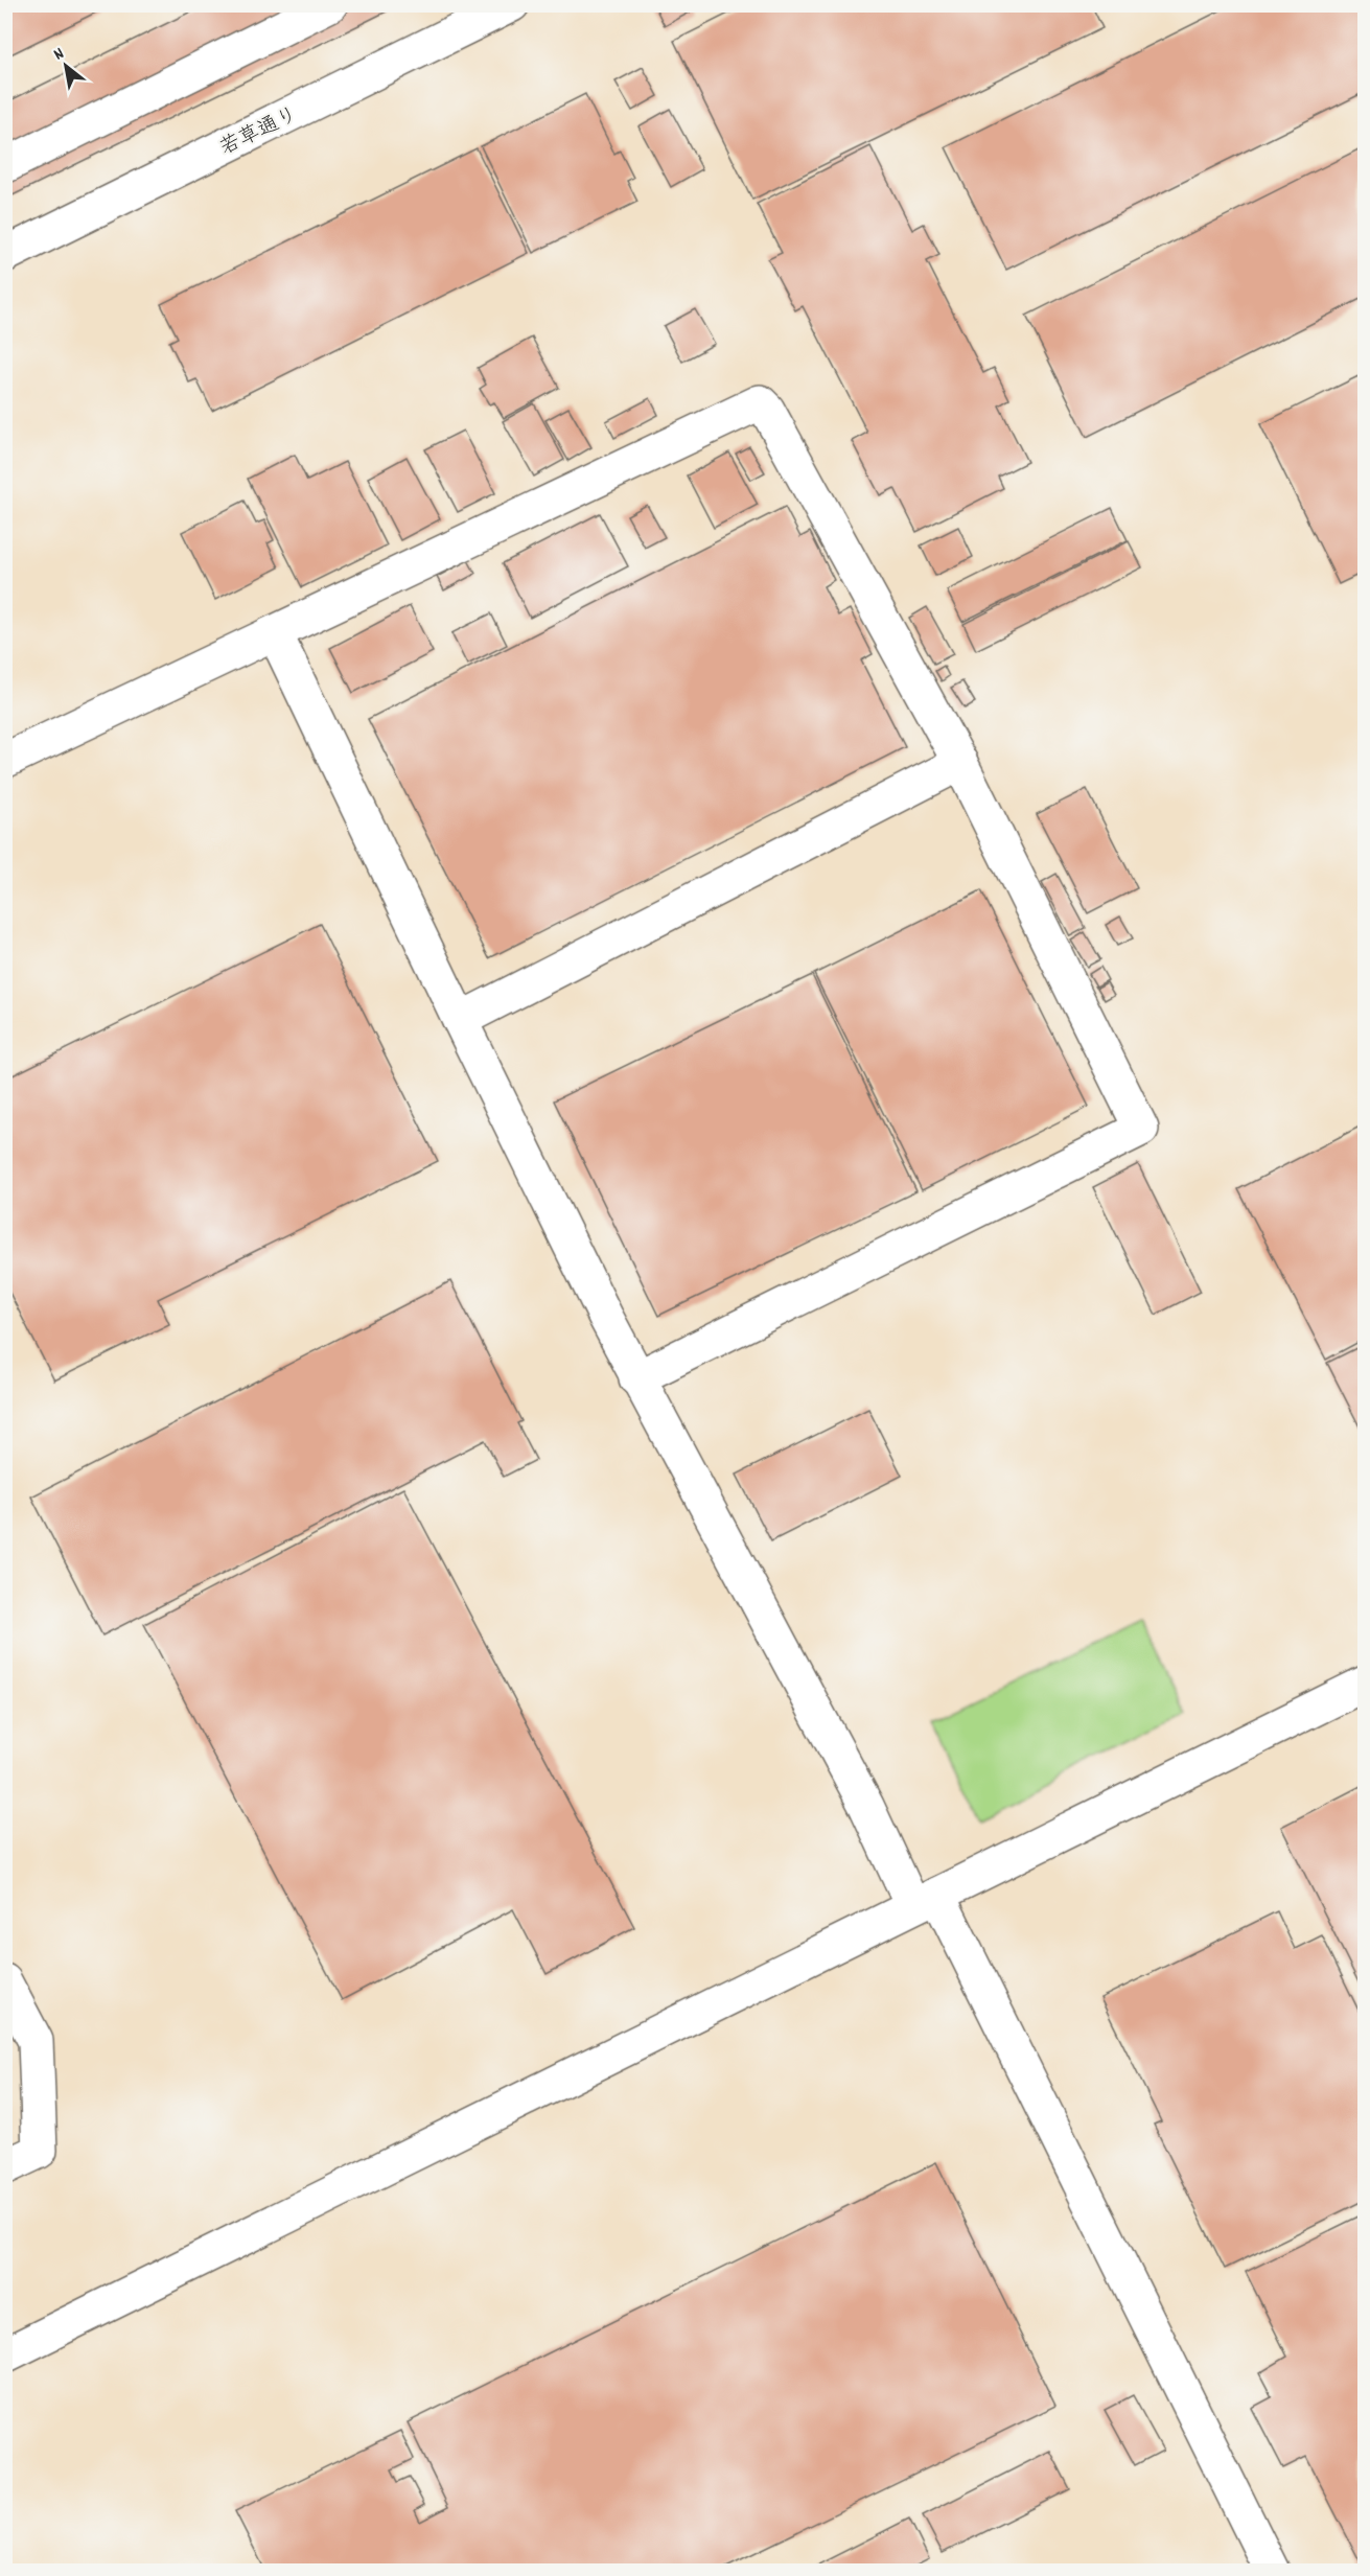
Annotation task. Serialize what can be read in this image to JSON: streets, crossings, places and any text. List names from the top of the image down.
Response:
{
  "streets": {
    "street": ["若草通り"]
  },
  "north": "top left"
}
